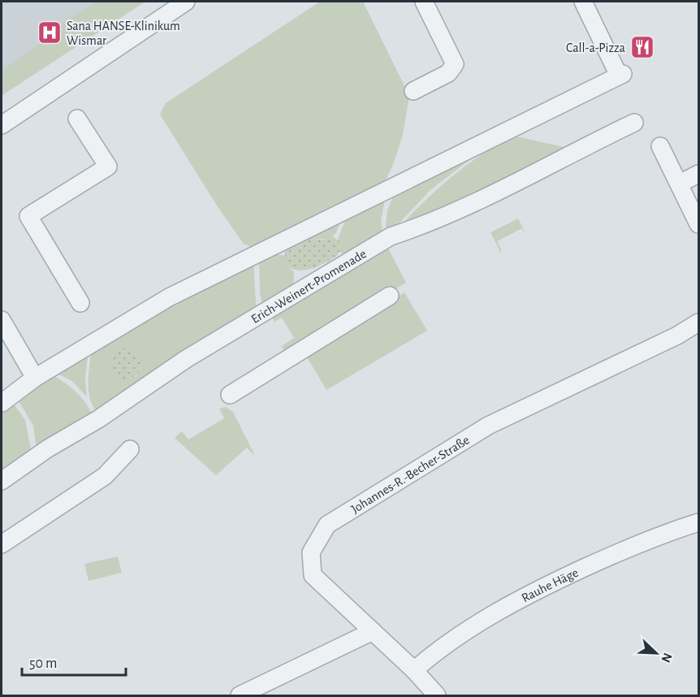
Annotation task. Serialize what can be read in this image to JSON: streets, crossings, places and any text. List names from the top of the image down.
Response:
{
  "streets": {
    "street": ["Erich-Weinert-Promenade", "Johannes-R.-Becher-Straße", "Rauhe Häge"]
  },
  "crossings": [
    ["Johannes-R.-Becher-Straße", "Rauhe Häge"]
  ],
  "places": {
    "hospital": ["Sana HANSE-Klinikum Wismar"],
    "restaurant": ["Call-a-Pizza"]
  },
  "scale_bar": "50 m",
  "north": "bottom right"
}
